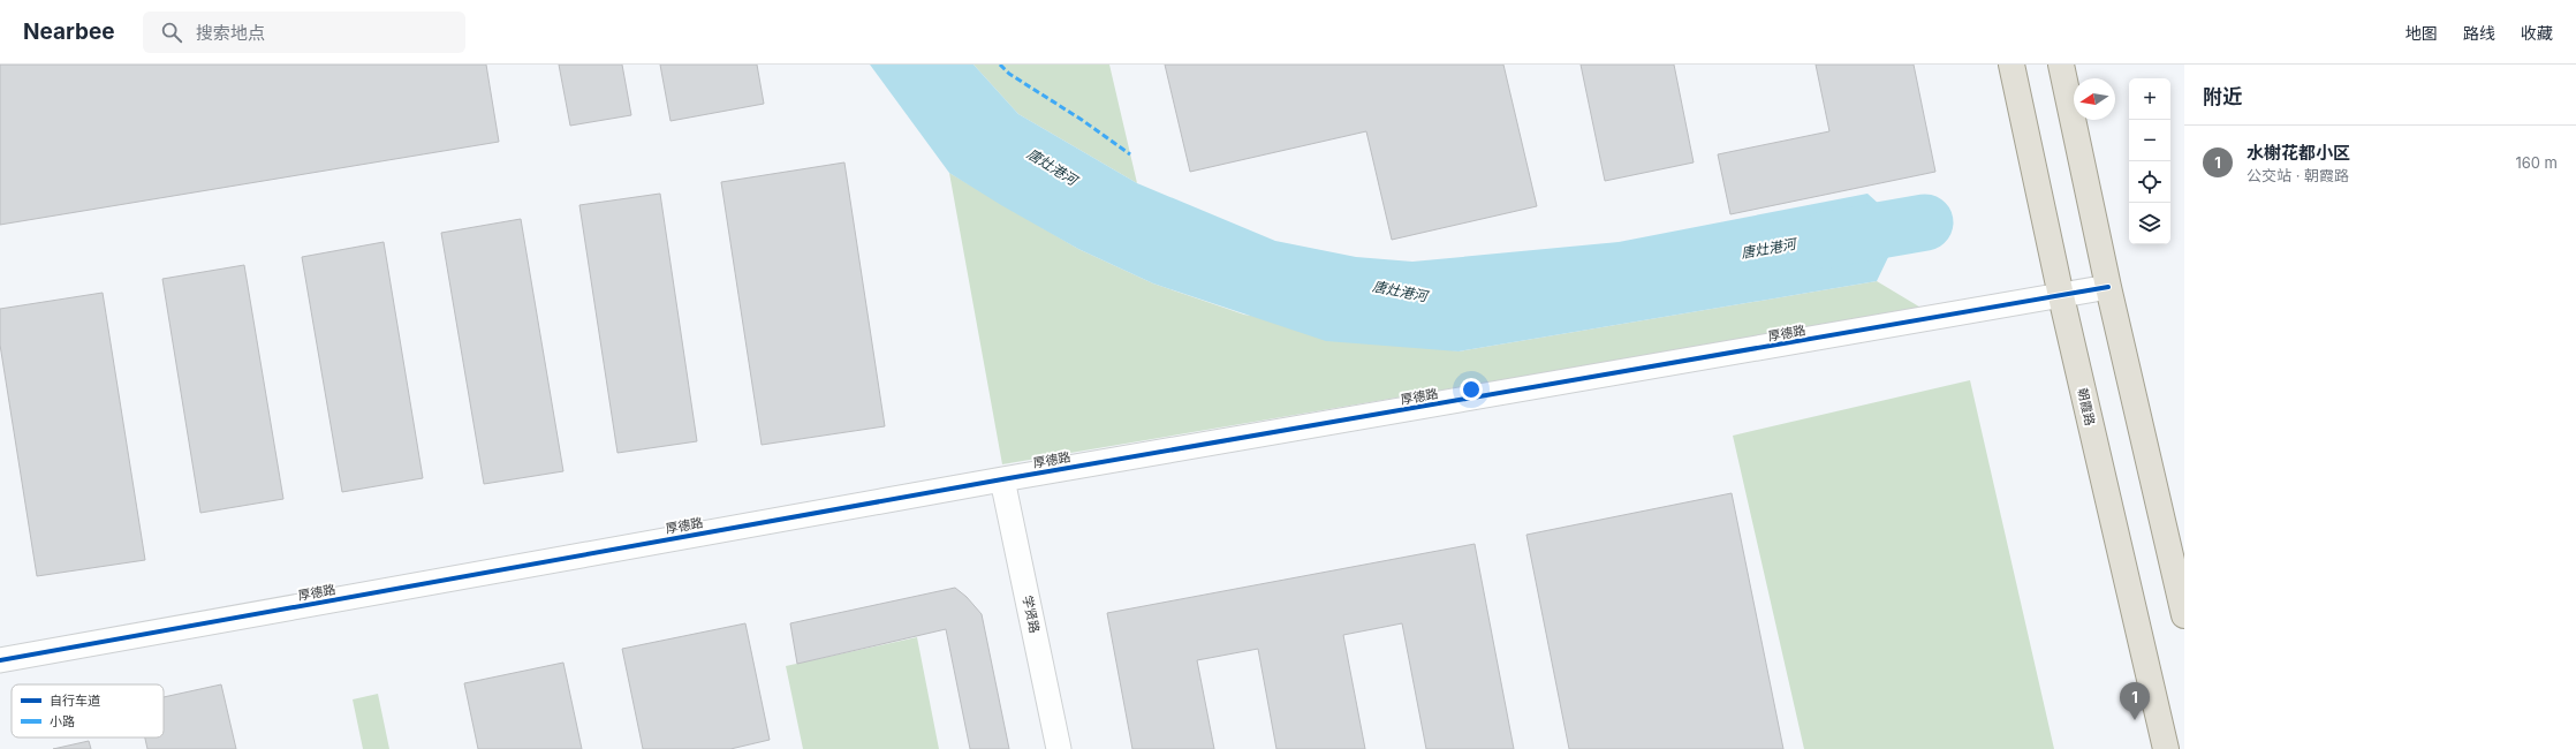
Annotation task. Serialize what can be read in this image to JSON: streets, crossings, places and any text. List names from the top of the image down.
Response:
{
  "streets": {
    "main road": ["朝霞路"],
    "street": ["厚德路", "学贤路"]
  },
  "crossings": [
    ["厚德路", "朝霞路"],
    ["厚德路", "学贤路"]
  ],
  "water": ["唐灶港河"],
  "legend": ["自行车道", "小路"],
  "north": "left",
  "page": {
    "header": "Nearbee",
    "search": "搜索地点",
    "nav": ["地图", "路线", "收藏"],
    "heading": "附近",
    "map_buttons": ["+", "−"],
    "list": [
      {
        "mark": "1",
        "name": "水榭花都小区",
        "note": "公交站 · 朝霞路",
        "value": "160 m"
      }
    ],
    "pins": "1"
  }
}
